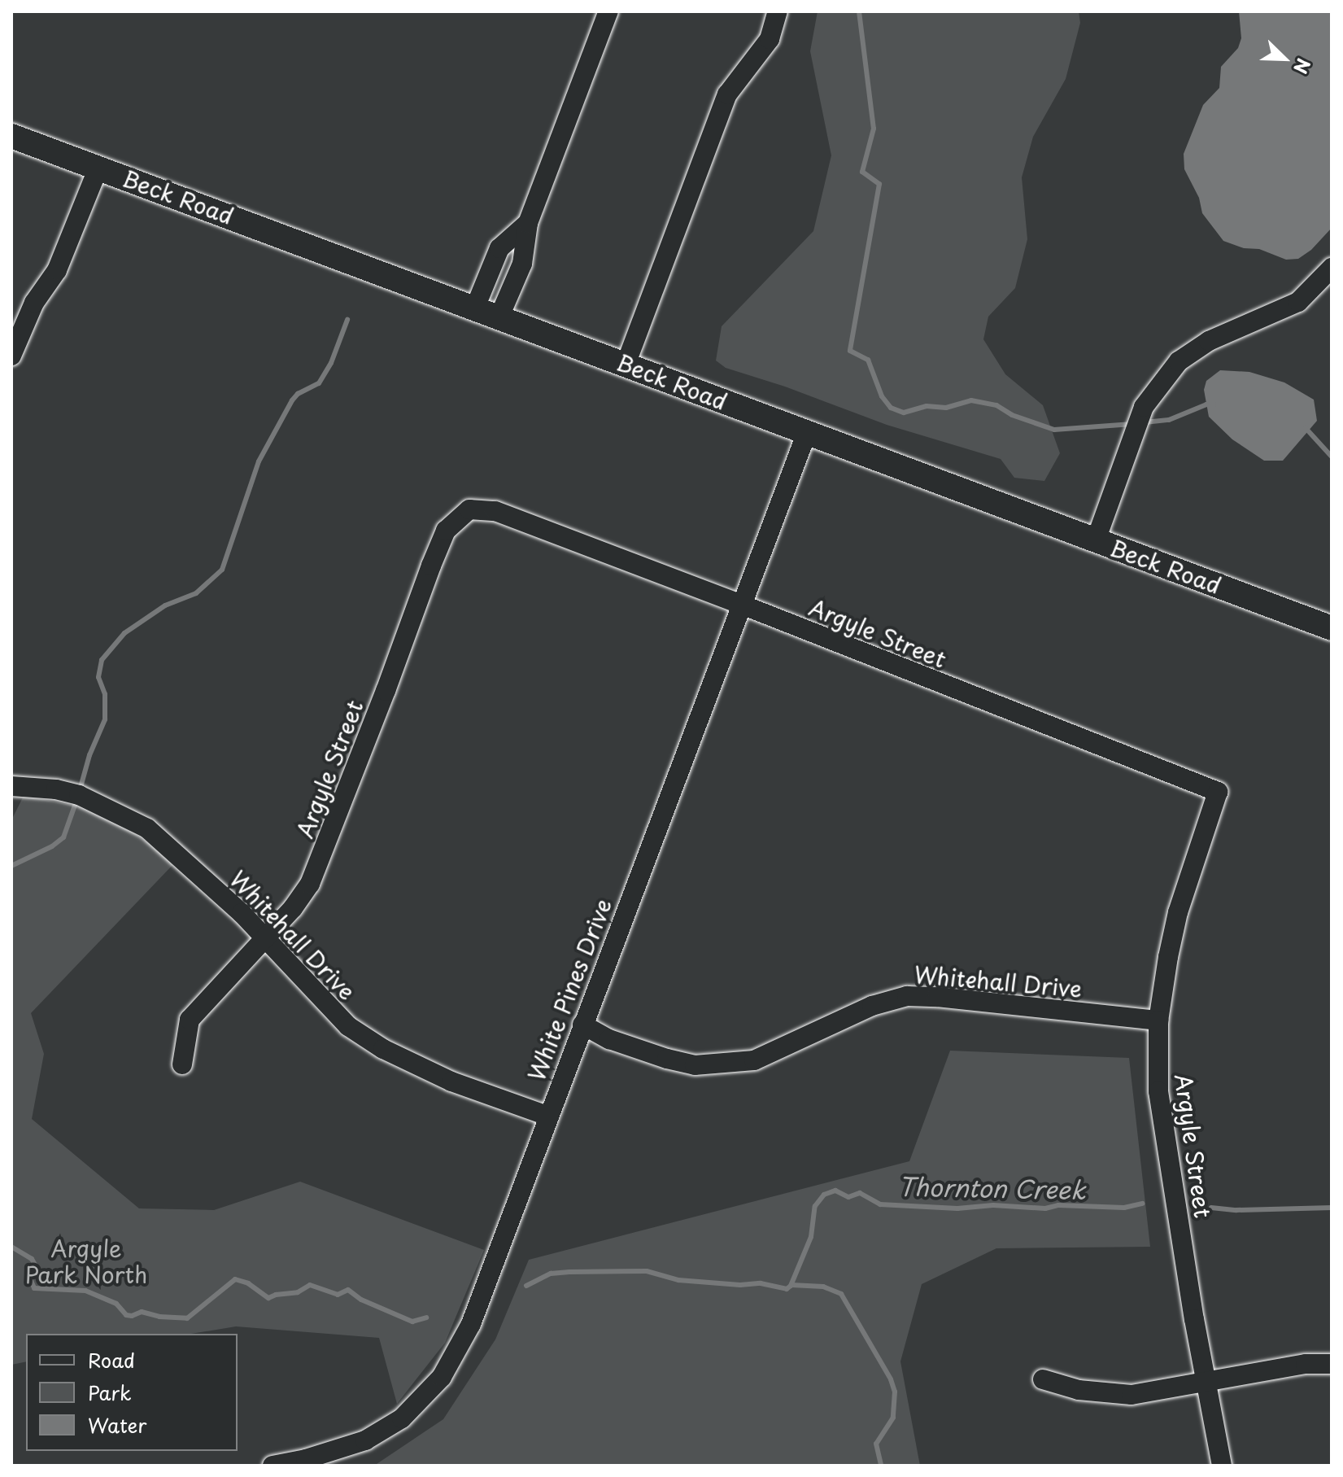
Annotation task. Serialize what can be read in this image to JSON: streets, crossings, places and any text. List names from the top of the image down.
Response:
{
  "streets": {
    "main road": ["Beck Road"],
    "street": ["Argyle Street", "Whitehall Drive", "White Pines Drive"]
  },
  "crossings": [
    ["Beck Road", "White Pines Drive"],
    ["Argyle Street", "Whitehall Drive"],
    ["Argyle Street", "White Pines Drive"],
    ["Whitehall Drive", "White Pines Drive"]
  ],
  "water": ["Thornton Creek"],
  "parks": ["Argyle Park North"],
  "legend": ["Road", "Park", "Water"],
  "north": "bottom right"
}
